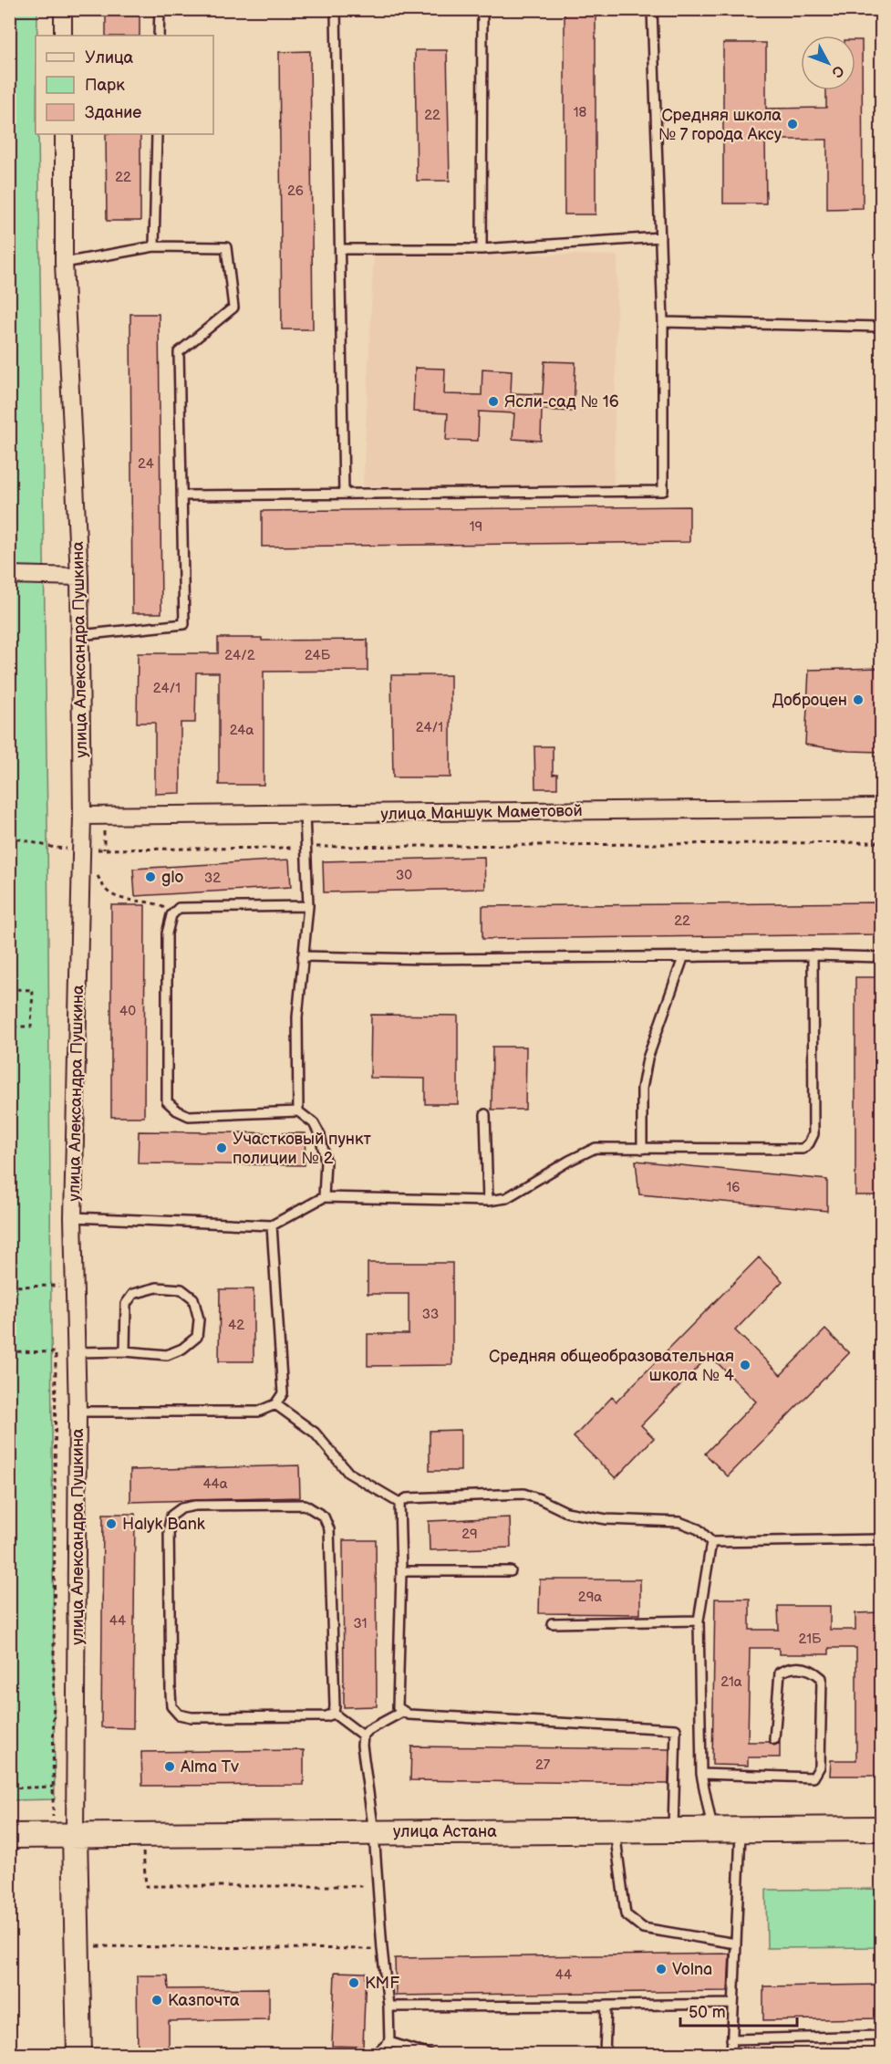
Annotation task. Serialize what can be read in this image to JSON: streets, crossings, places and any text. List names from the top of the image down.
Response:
{
  "streets": {
    "street": ["улица Александра Пушкина", "улица Маншук Маметовой", "улица Астана"]
  },
  "crossings": [
    ["улица Александра Пушкина", "улица Маншук Маметовой"],
    ["улица Александра Пушкина", "улица Астана"]
  ],
  "places": [
    "Средняя школа № 7 города Аксу",
    "Ясли-сад № 16",
    "Доброцен",
    "glo",
    "Участковый пункт полиции № 2",
    "Средняя общеобразовательная школа № 4",
    "Halyk Bank",
    "Alma Tv",
    "Volna",
    "KMF",
    "Казпочта"
  ],
  "house_numbers": [
    "18",
    "22",
    "22",
    "26",
    "24",
    "19",
    "24/2",
    "24Б",
    "24/1",
    "24/1",
    "24а",
    "30",
    "32",
    "22",
    "40",
    "16",
    "33",
    "42",
    "44а",
    "29",
    "29а",
    "44",
    "31",
    "21Б",
    "21а",
    "27",
    "44"
  ],
  "legend": ["Улица", "Парк", "Здание"],
  "scale_bar": "50 m",
  "north": "bottom right"
}
